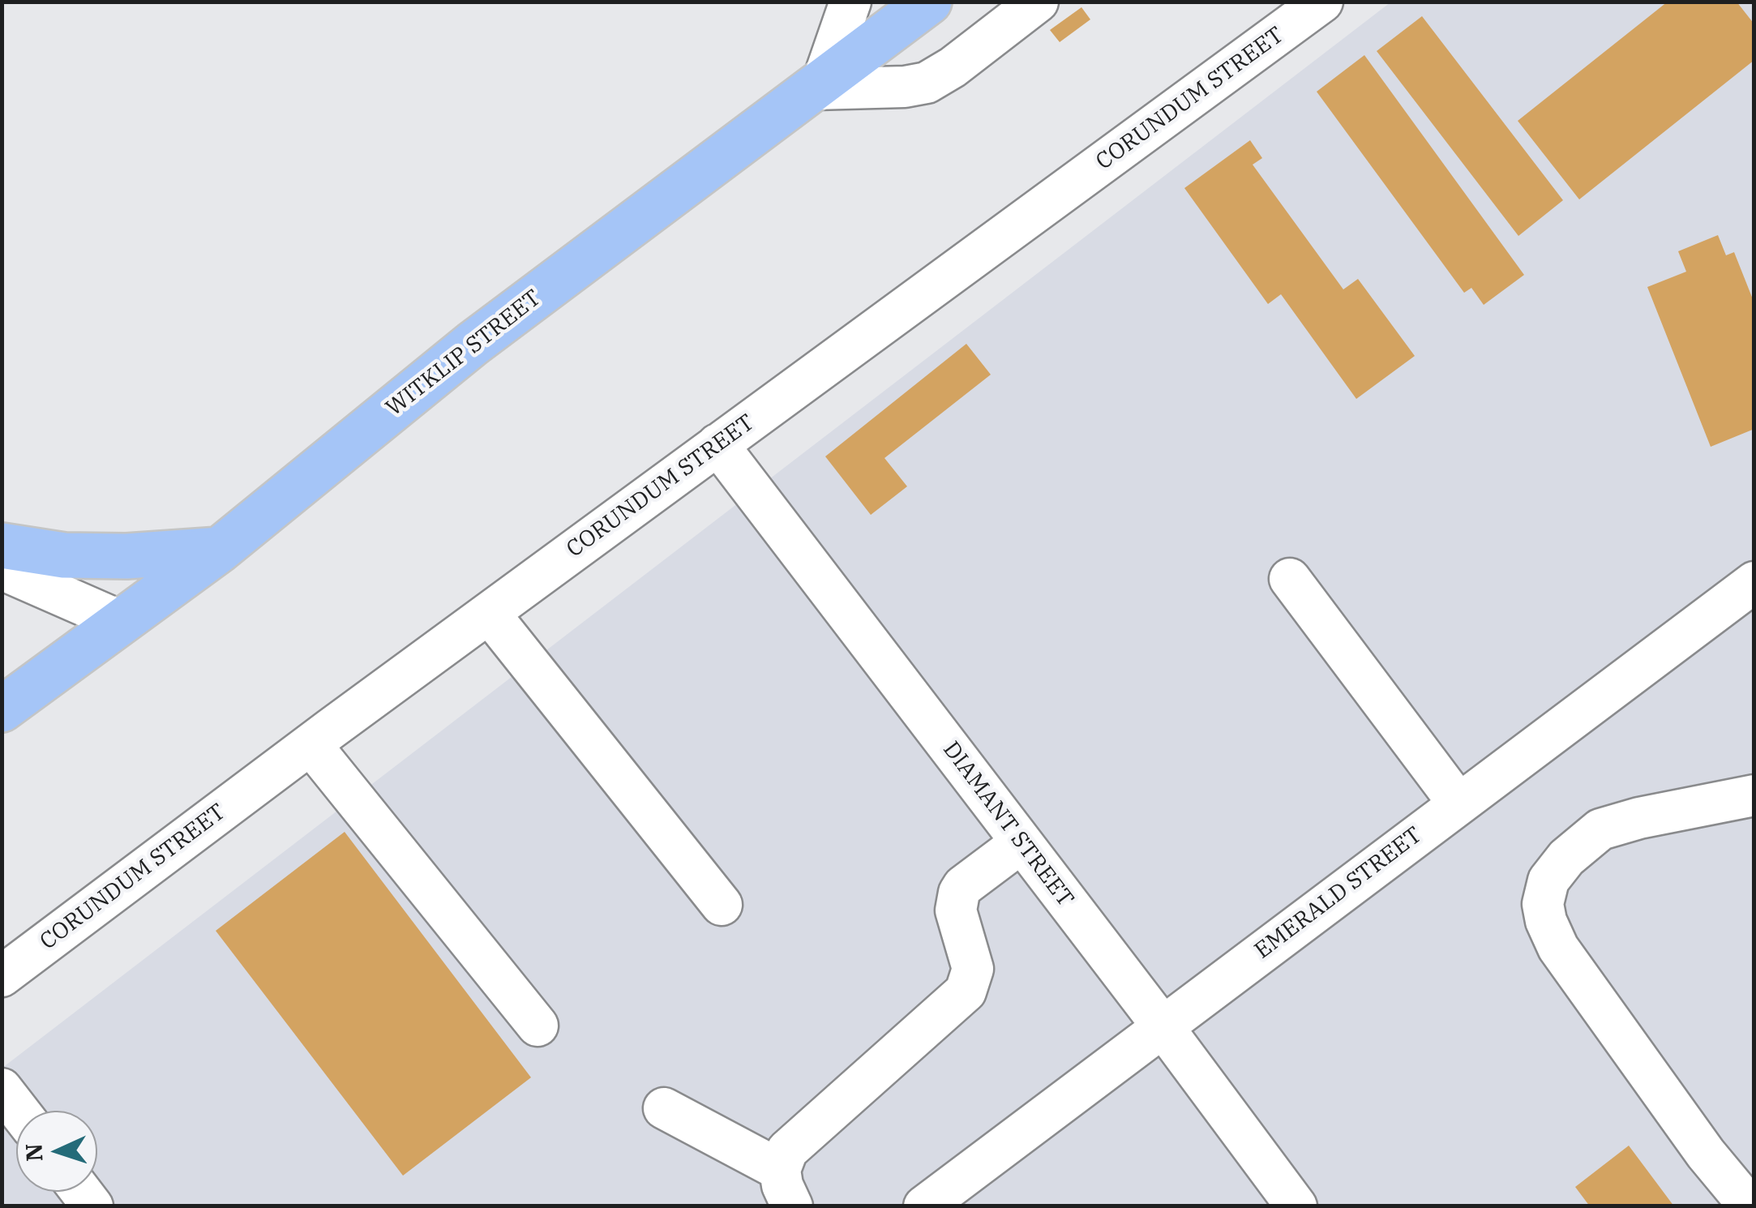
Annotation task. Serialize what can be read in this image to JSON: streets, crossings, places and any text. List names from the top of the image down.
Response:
{
  "streets": {
    "main road": ["WITKLIP STREET"],
    "street": ["CORUNDUM STREET", "DIAMANT STREET", "EMERALD STREET"]
  },
  "crossings": [
    ["CORUNDUM STREET", "DIAMANT STREET"],
    ["DIAMANT STREET", "EMERALD STREET"]
  ],
  "north": "left"
}
